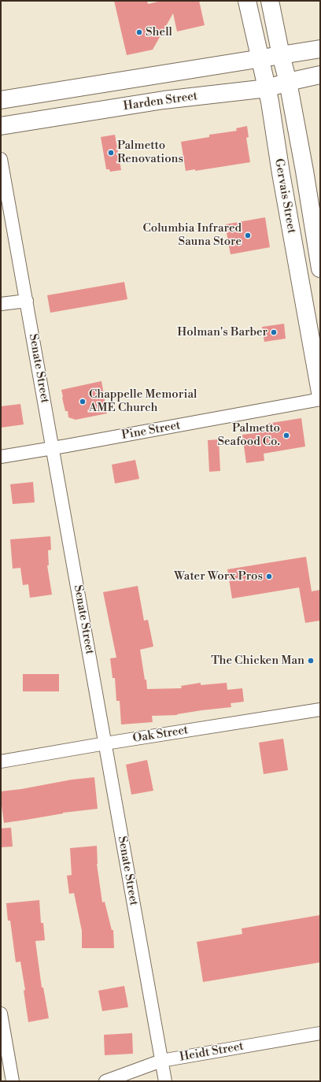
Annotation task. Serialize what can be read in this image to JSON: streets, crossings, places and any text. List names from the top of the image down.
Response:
{
  "streets": {
    "main road": ["Harden Street", "Gervais Street"],
    "street": [
      "Senate Street",
      "Pine Street",
      "Oak Street",
      "Heidt Street"
    ]
  },
  "crossings": [
    ["Harden Street", "Gervais Street"],
    ["Senate Street", "Pine Street"],
    ["Senate Street", "Oak Street"],
    ["Senate Street", "Heidt Street"]
  ],
  "places": [
    "Shell",
    "Palmetto Renovations",
    "Columbia Infrared Sauna Store",
    "Holman's Barber",
    "Chappelle Memorial AME Church",
    "Palmetto Seafood Co.",
    "Water Worx Pros",
    "The Chicken Man"
  ]
}
